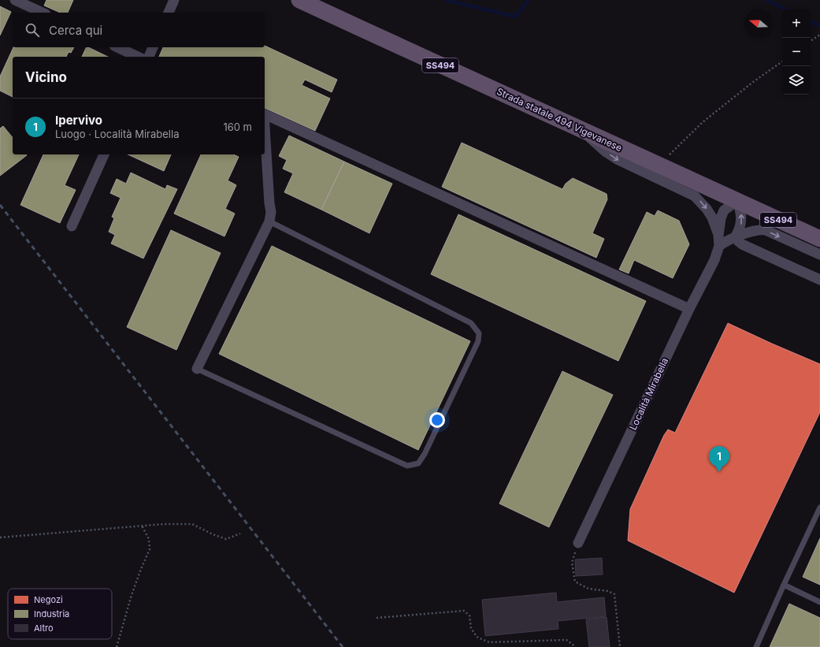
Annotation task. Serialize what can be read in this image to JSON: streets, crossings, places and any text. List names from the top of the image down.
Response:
{
  "streets": {
    "main road": ["SS494", "Strada statale 494 Vigevanese"],
    "street": ["Località Mirabella"]
  },
  "legend": ["Negozi", "Industria", "Altro"],
  "north": "left",
  "page": {
    "map_buttons": ["+", "−"],
    "search": "Cerca qui",
    "heading": "Vicino",
    "list": [
      {
        "mark": "1",
        "name": "Ipervivo",
        "note": "Luogo · Località Mirabella",
        "value": "160 m"
      }
    ],
    "pins": "1"
  }
}
